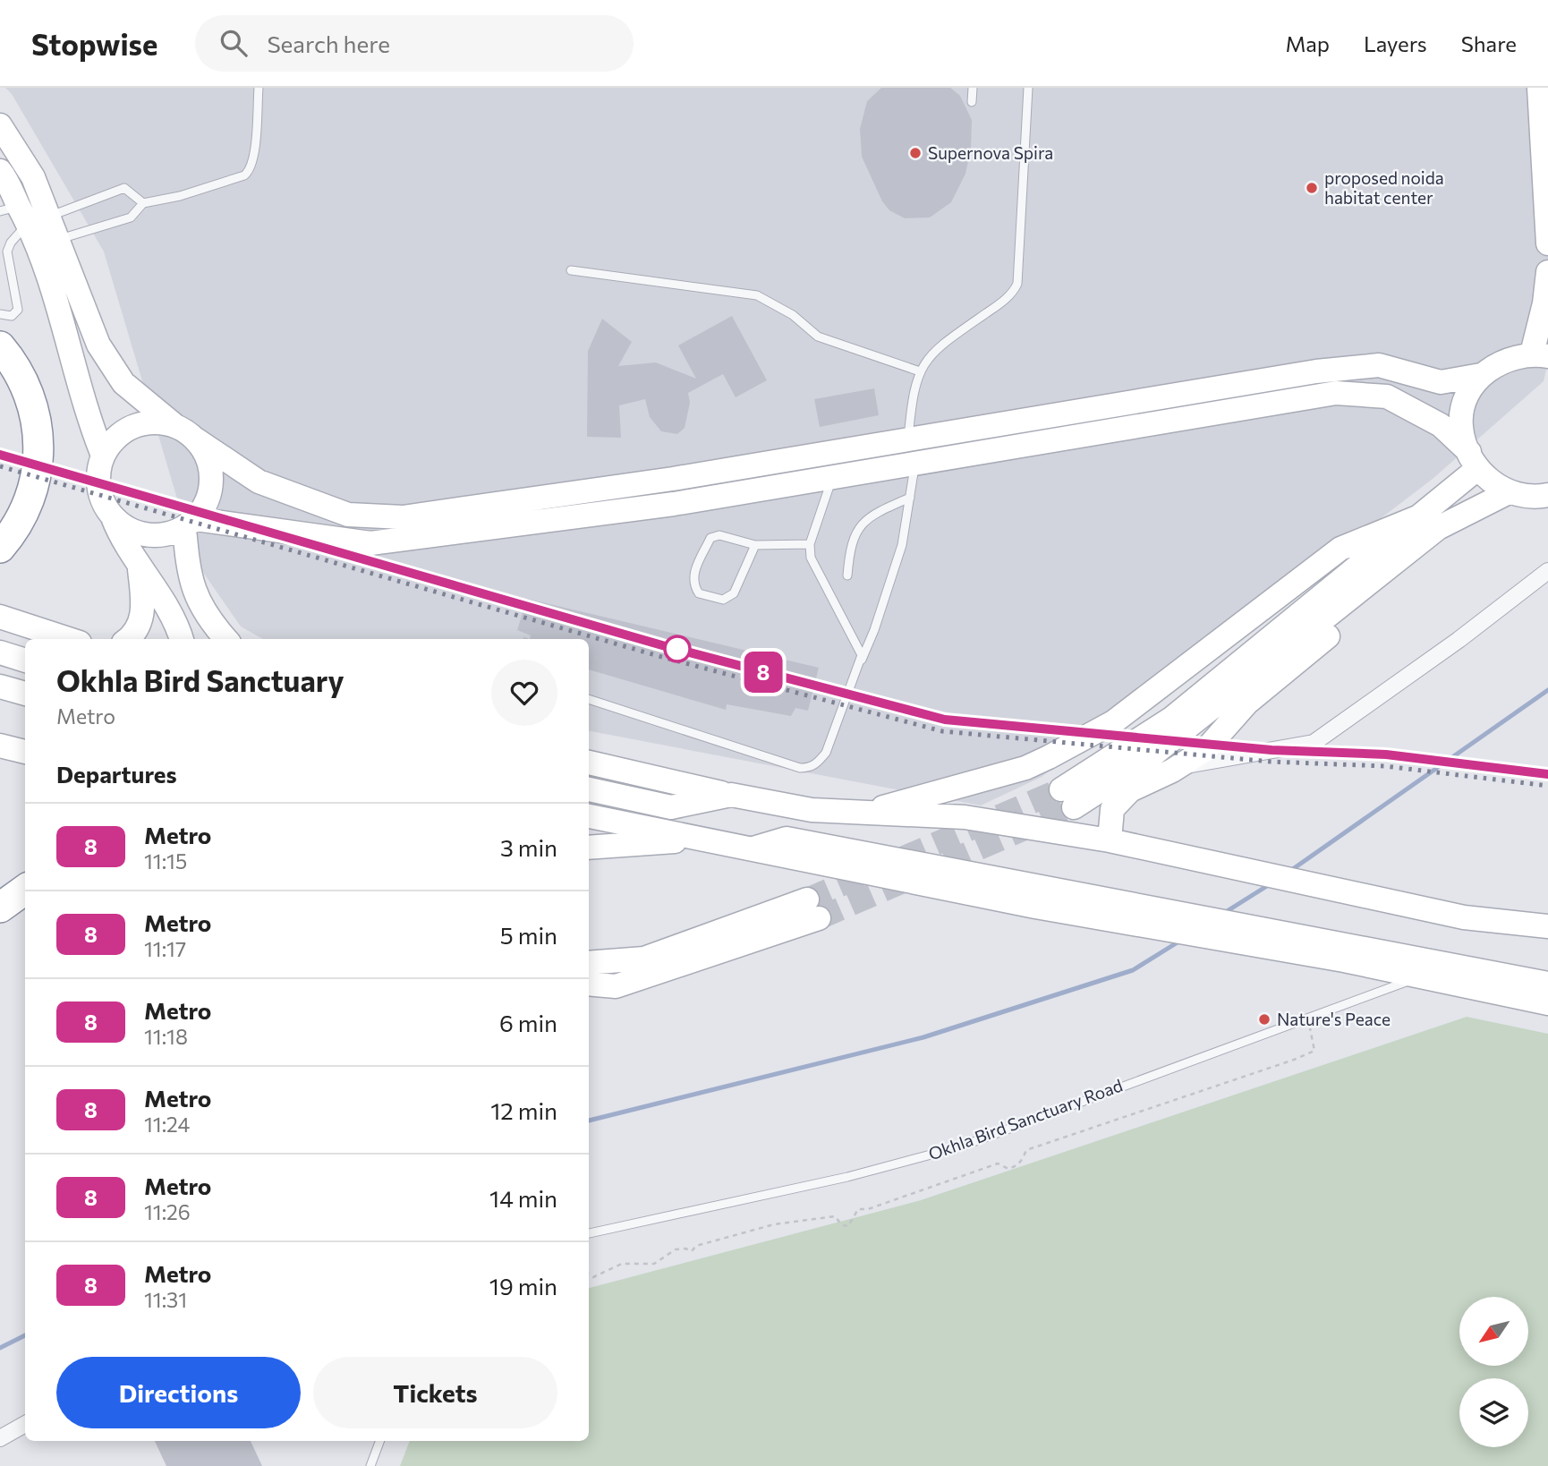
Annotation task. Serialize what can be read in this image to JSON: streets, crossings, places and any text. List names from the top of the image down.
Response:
{
  "streets": {
    "lane": ["Okhla Bird Sanctuary Road"]
  },
  "places": ["Supernova Spira", "proposed noida habitat center", "Nature's Peace"],
  "lines": ["metro line 8"],
  "north": "bottom left",
  "page": {
    "header": "Stopwise",
    "search": "Search here",
    "nav": ["Map", "Layers", "Share"],
    "on_map": "8",
    "heading": [
      ["Okhla Bird Sanctuary", "Metro"],
      "Departures"
    ],
    "list": [
      {
        "mark": "8",
        "name": "Metro",
        "note": "11:15",
        "value": "3 min"
      },
      {
        "mark": "8",
        "name": "Metro",
        "note": "11:17",
        "value": "5 min"
      },
      {
        "mark": "8",
        "name": "Metro",
        "note": "11:18",
        "value": "6 min"
      },
      {
        "mark": "8",
        "name": "Metro",
        "note": "11:24",
        "value": "12 min"
      },
      {
        "mark": "8",
        "name": "Metro",
        "note": "11:26",
        "value": "14 min"
      },
      {
        "mark": "8",
        "name": "Metro",
        "note": "11:31",
        "value": "19 min"
      }
    ],
    "buttons": ["Directions", "Tickets"]
  }
}
